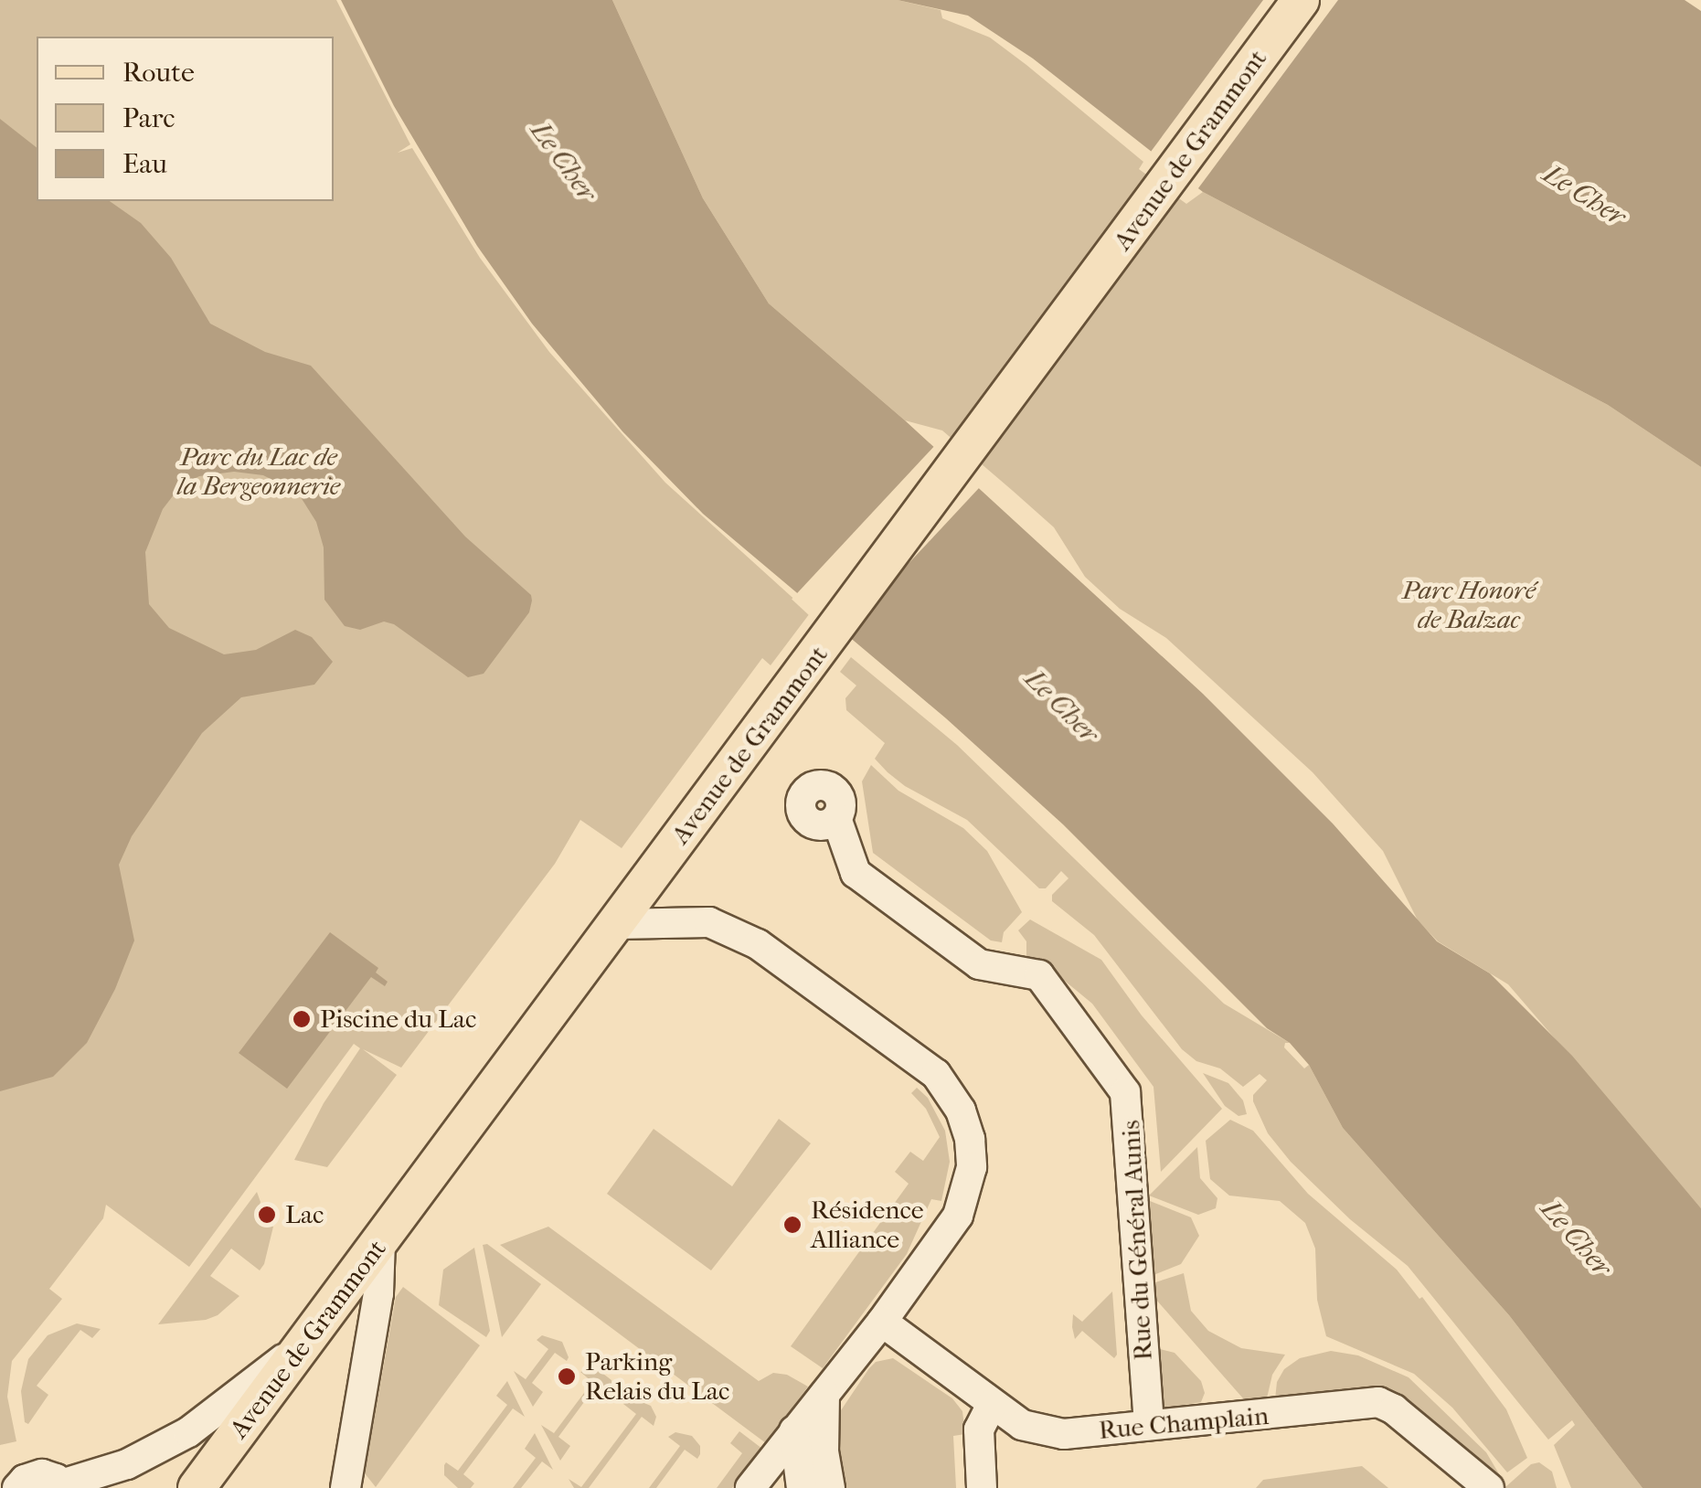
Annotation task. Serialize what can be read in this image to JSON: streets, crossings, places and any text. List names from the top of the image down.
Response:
{
  "streets": {
    "main road": ["Avenue de Grammont"],
    "street": ["Rue du Général Aunis", "Rue Champlain"]
  },
  "crossings": [
    ["Rue du Général Aunis", "Rue Champlain"]
  ],
  "water": ["Le Cher"],
  "parks": ["Parc du Lac de la Bergeonnerie", "Parc Honoré de Balzac"],
  "places": [
    "Piscine du Lac",
    "Lac",
    "Résidence Alliance",
    "Parking Relais du Lac"
  ],
  "legend": ["Route", "Parc", "Eau"]
}
